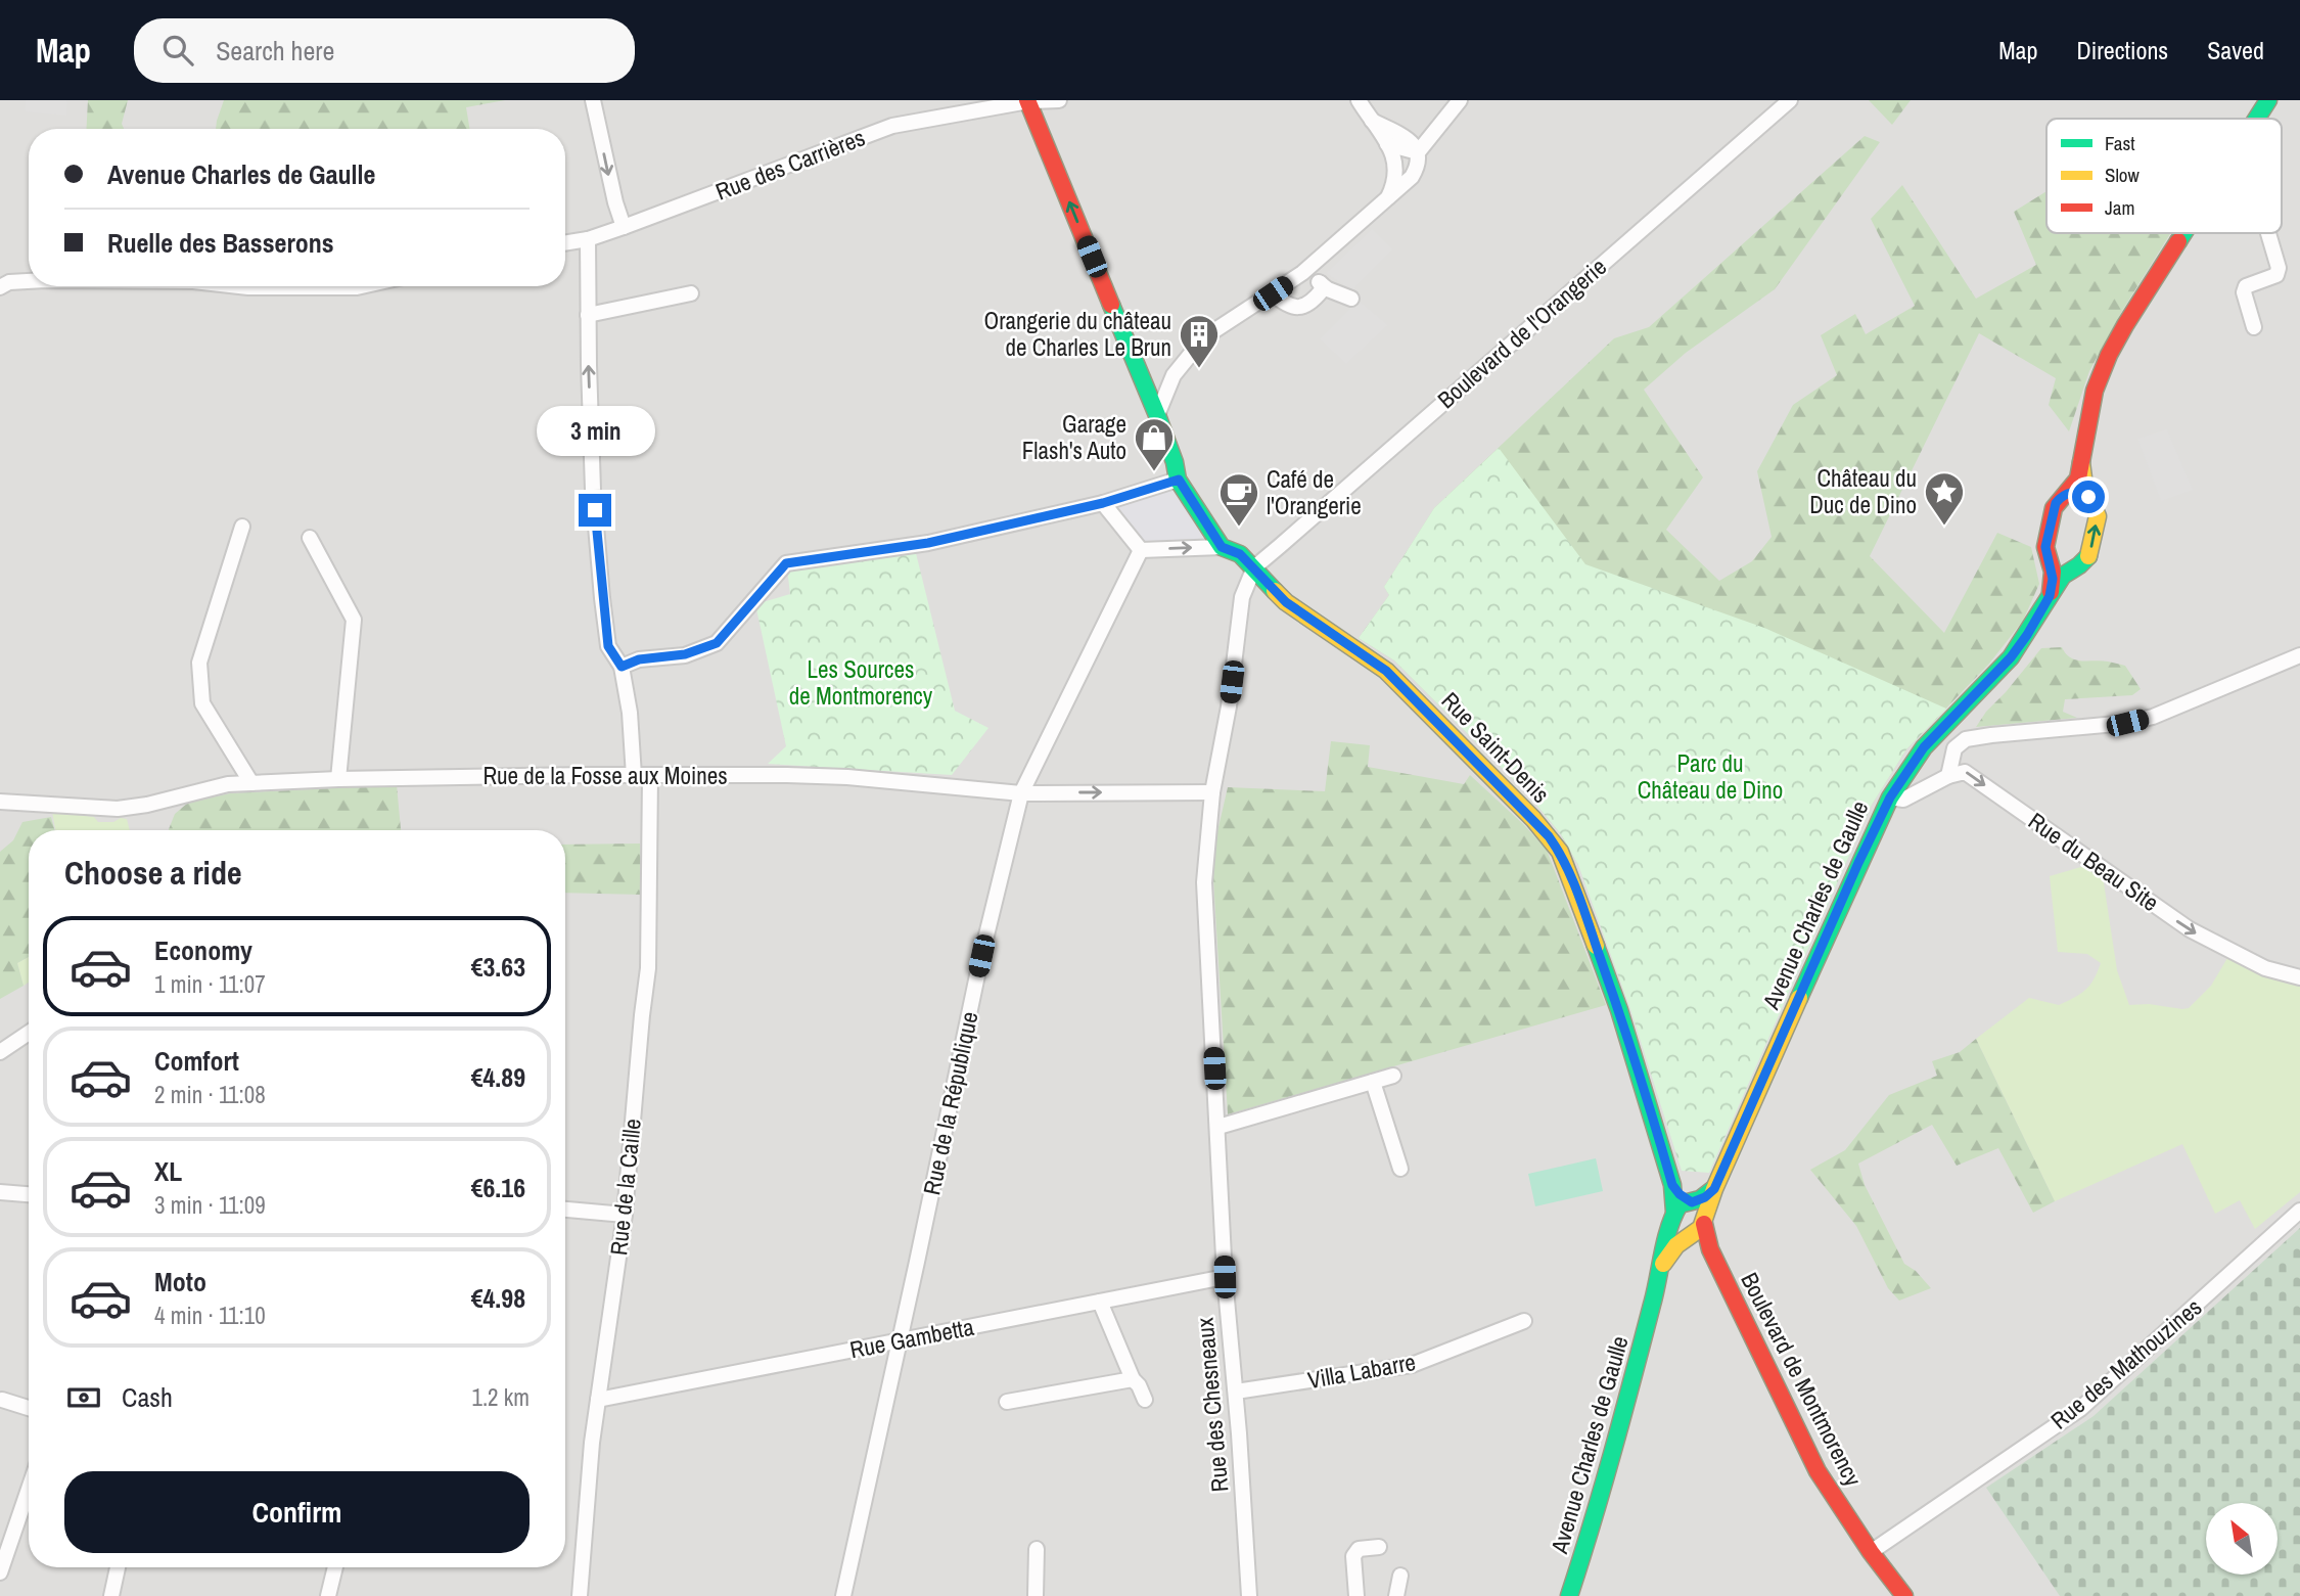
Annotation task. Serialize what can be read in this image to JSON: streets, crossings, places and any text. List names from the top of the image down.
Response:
{
  "streets": {
    "main road": ["Rue Saint-Denis", "Avenue Charles de Gaulle", "Boulevard de Montmorency"],
    "street": [
      "Rue des Carrières",
      "Boulevard de l'Orangerie",
      "Rue de la Fosse aux Moines",
      "Rue du Beau Site",
      "Rue de la République",
      "Rue de la Caille",
      "Rue Gambetta",
      "Rue des Mathouzines",
      "Villa Labarre",
      "Rue des Chesneaux"
    ]
  },
  "crossings": [
    ["Boulevard de l'Orangerie", "Rue Saint-Denis"],
    ["Boulevard de l'Orangerie", "Rue des Chesneaux"],
    ["Rue Saint-Denis", "Avenue Charles de Gaulle"],
    ["Rue Saint-Denis", "Boulevard de Montmorency"],
    ["Rue Saint-Denis", "Rue des Chesneaux"],
    ["Rue de la Fosse aux Moines", "Rue de la République"],
    ["Rue de la Fosse aux Moines", "Rue de la Caille"],
    ["Rue de la Fosse aux Moines", "Rue des Chesneaux"],
    ["Avenue Charles de Gaulle", "Boulevard de Montmorency"],
    ["Rue de la République", "Rue Gambetta"],
    ["Rue de la Caille", "Rue Gambetta"],
    ["Rue Gambetta", "Rue des Chesneaux"],
    ["Rue des Mathouzines", "Boulevard de Montmorency"],
    ["Villa Labarre", "Rue des Chesneaux"]
  ],
  "one_way": ["Rue du Beau Site"],
  "parks": ["Les Sources de Montmorency", "Parc du Château de Dino"],
  "places": {
    "building": ["Orangerie du château de Charles Le Brun"],
    "shop": ["Garage Flash's Auto"],
    "place": ["Château du Duc de Dino"],
    "cafe": ["Café de l'Orangerie"]
  },
  "legend": ["Fast", "Slow", "Jam"],
  "north": "top left",
  "page": {
    "header": "Map",
    "search": "Search here",
    "nav": ["Map", "Directions", "Saved"],
    "banner": ["Avenue Charles de Gaulle", "Ruelle des Basserons"],
    "bubble": "3 min",
    "heading": "Choose a ride",
    "list": [
      {
        "name": "Economy",
        "note": "1 min · 11:07",
        "value": "€3.63"
      },
      {
        "name": "Comfort",
        "note": "2 min · 11:08",
        "value": "€4.89"
      },
      {
        "name": "XL",
        "note": "3 min · 11:09",
        "value": "€6.16"
      },
      {
        "name": "Moto",
        "note": "4 min · 11:10",
        "value": "€4.98"
      }
    ],
    "pay": ["Cash", "1.2 km"],
    "buttons": "Confirm"
  }
}
